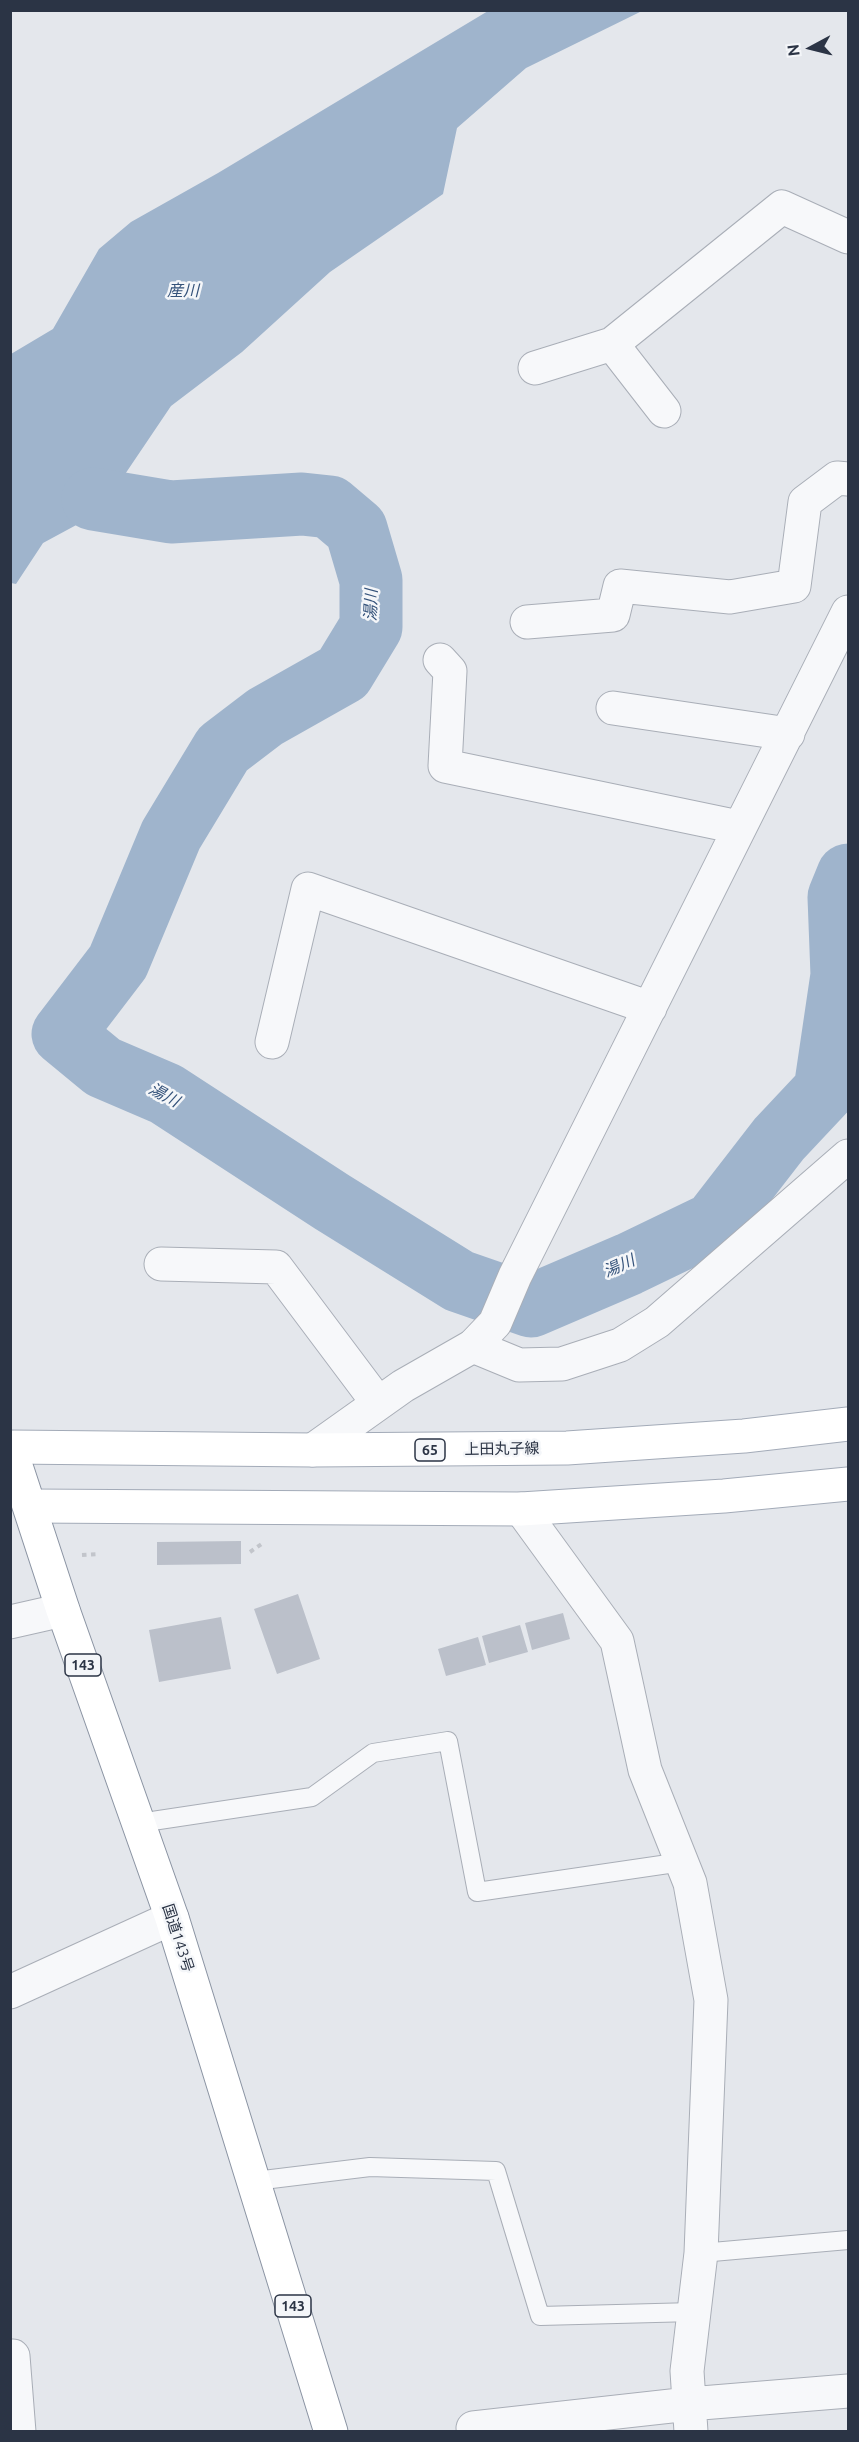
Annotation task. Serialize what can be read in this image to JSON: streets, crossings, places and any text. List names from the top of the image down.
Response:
{
  "streets": {
    "main road": [
      "上田丸子線",
      "65",
      "143",
      "国道143号"
    ]
  },
  "crossings": [
    ["上田丸子線", "国道143号"]
  ],
  "water": ["産川", "湯川"],
  "north": "left"
}
